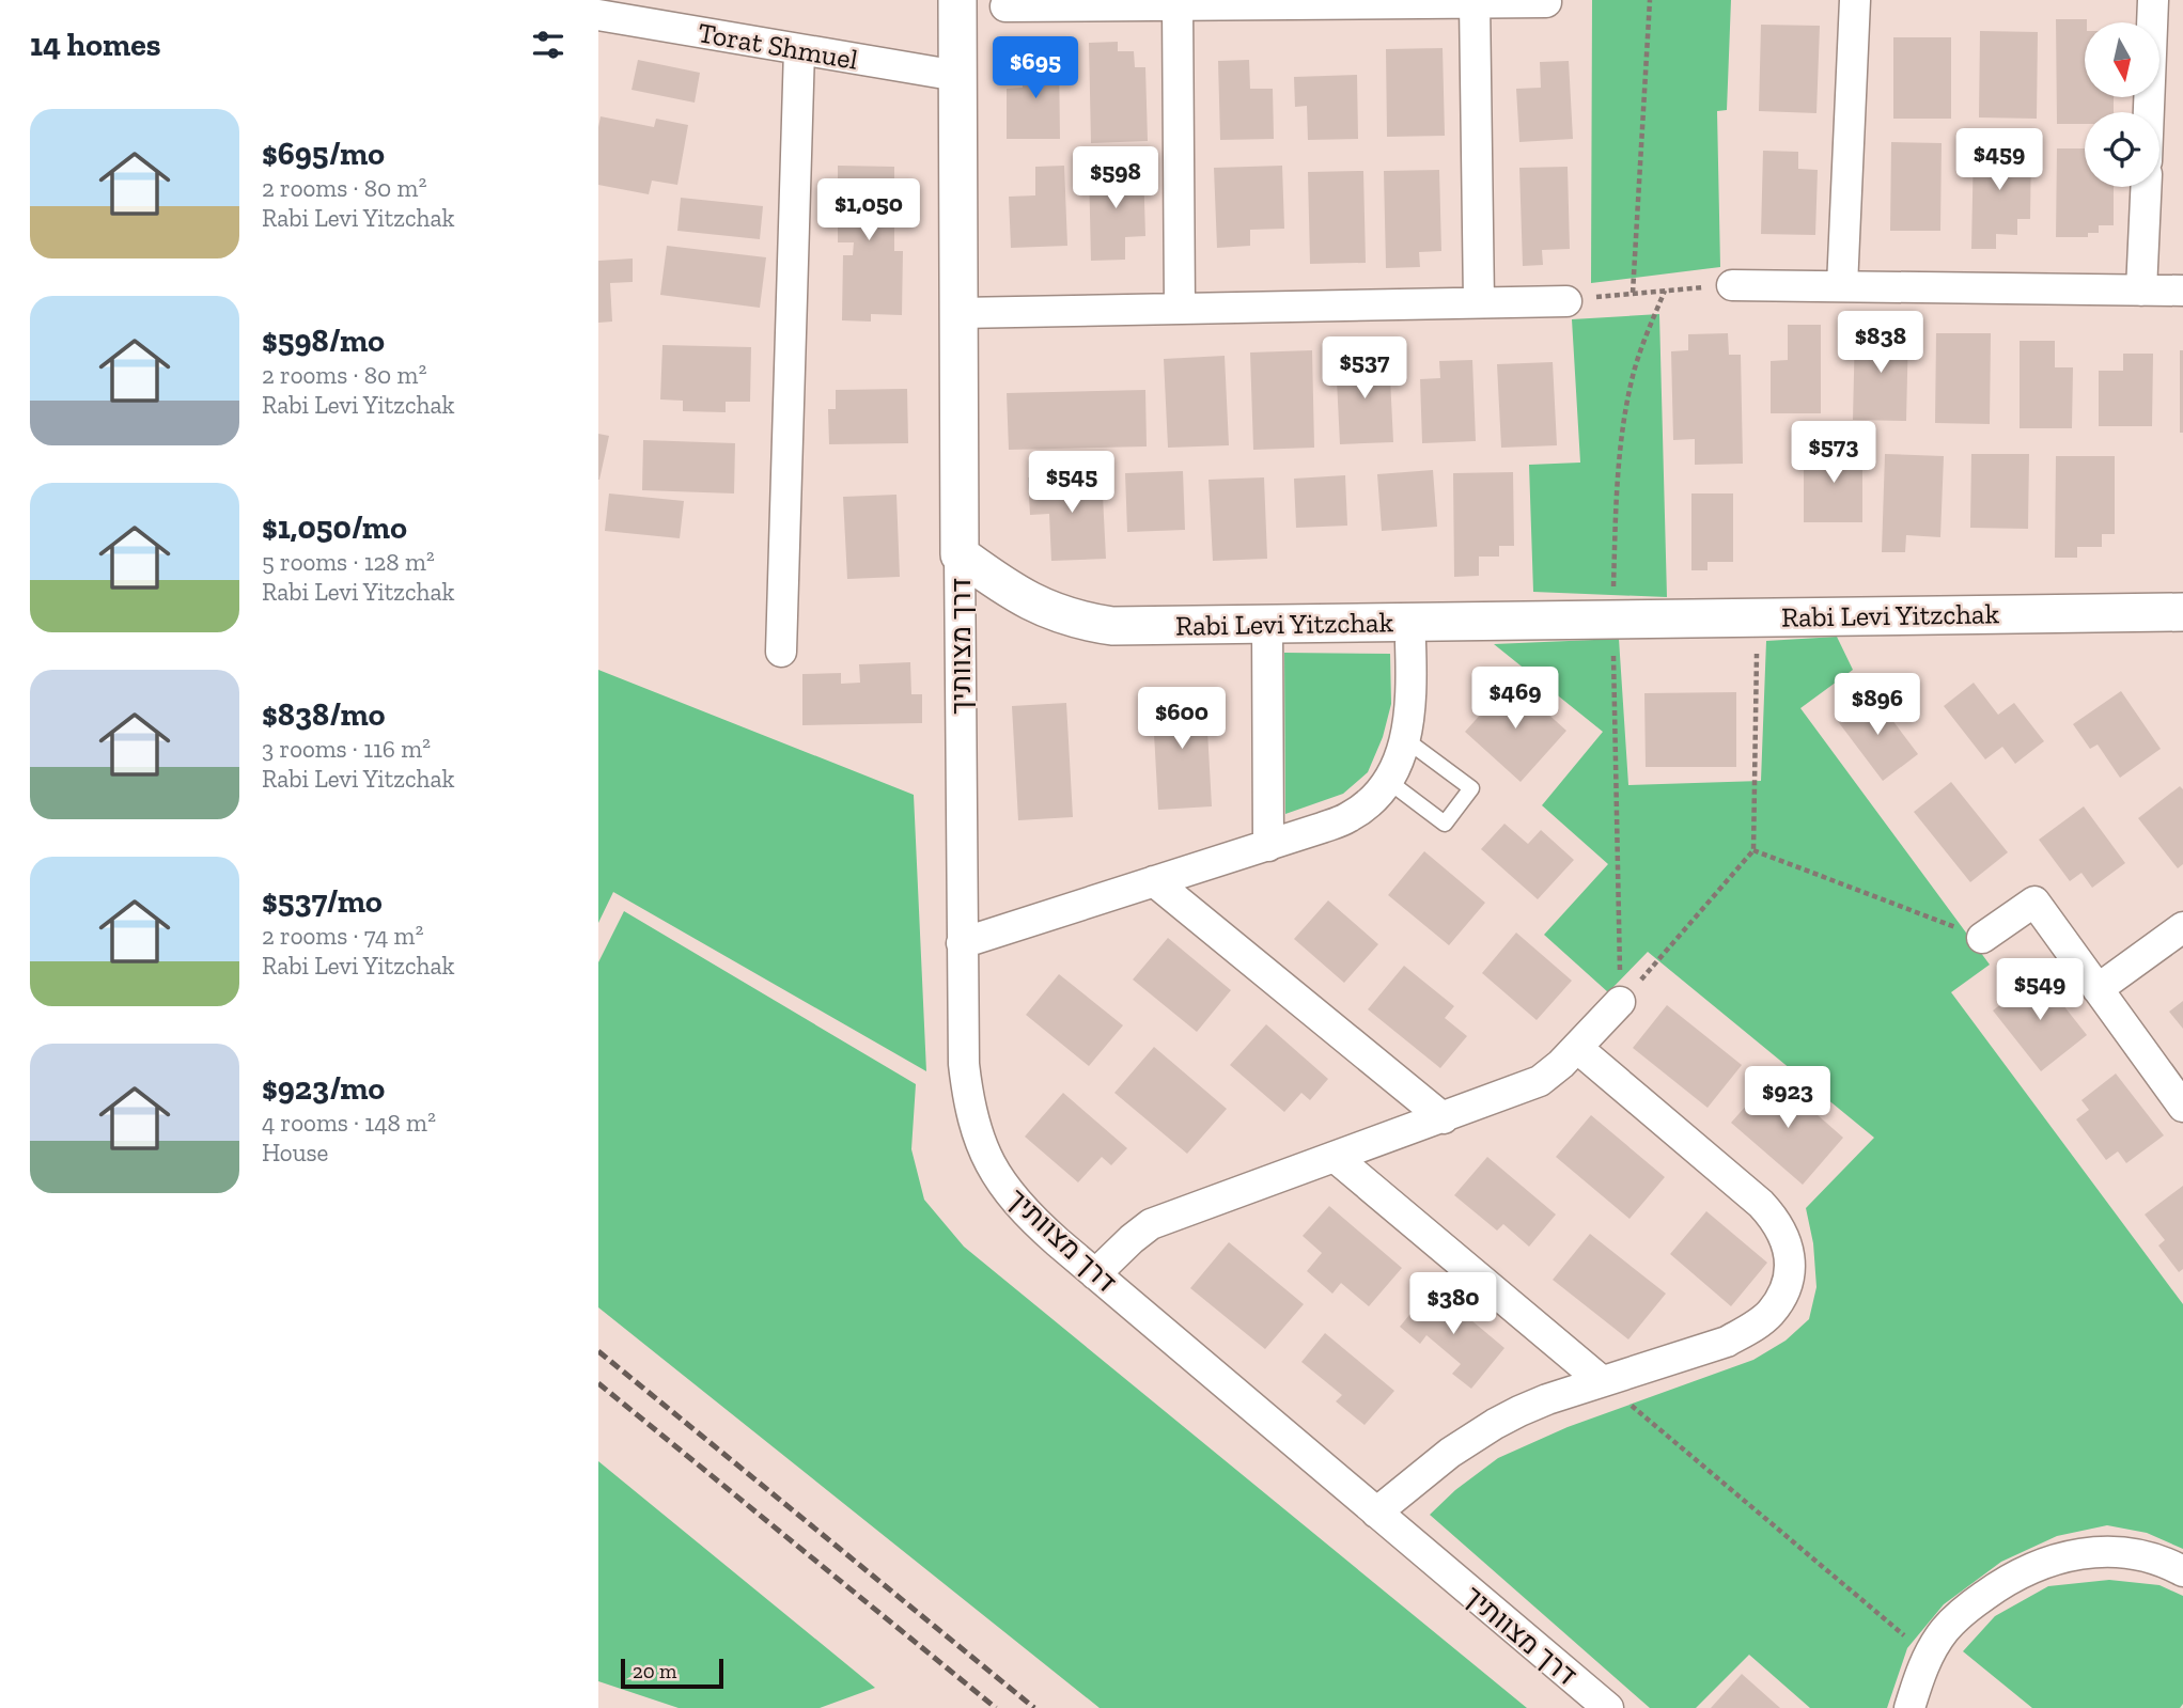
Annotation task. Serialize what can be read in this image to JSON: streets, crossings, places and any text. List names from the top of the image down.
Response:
{
  "streets": {
    "street": ["Torat Shmuel", "Rabi Levi Yitzchak", "דרך מצוותיך"]
  },
  "crossings": [
    ["Rabi Levi Yitzchak", "דרך מצוותיך"]
  ],
  "scale_bar": "20 m",
  "north": "bottom",
  "page": {
    "heading": "14 homes",
    "price": [
      "$695",
      "$459",
      "$598",
      "$1,050",
      "$838",
      "$537",
      "$573",
      "$545",
      "$469",
      "$896",
      "$600",
      "$549",
      "$923",
      "$380"
    ],
    "list": [
      {
        "name": "$695/mo",
        "note": "2 rooms · 80 m² · Rabi Levi Yitzchak"
      },
      {
        "name": "$598/mo",
        "note": "2 rooms · 80 m² · Rabi Levi Yitzchak"
      },
      {
        "name": "$1,050/mo",
        "note": "5 rooms · 128 m² · Rabi Levi Yitzchak"
      },
      {
        "name": "$838/mo",
        "note": "3 rooms · 116 m² · Rabi Levi Yitzchak"
      },
      {
        "name": "$537/mo",
        "note": "2 rooms · 74 m² · Rabi Levi Yitzchak"
      },
      {
        "name": "$923/mo",
        "note": "4 rooms · 148 m² · House"
      }
    ],
    "scale": "20 m"
  }
}
